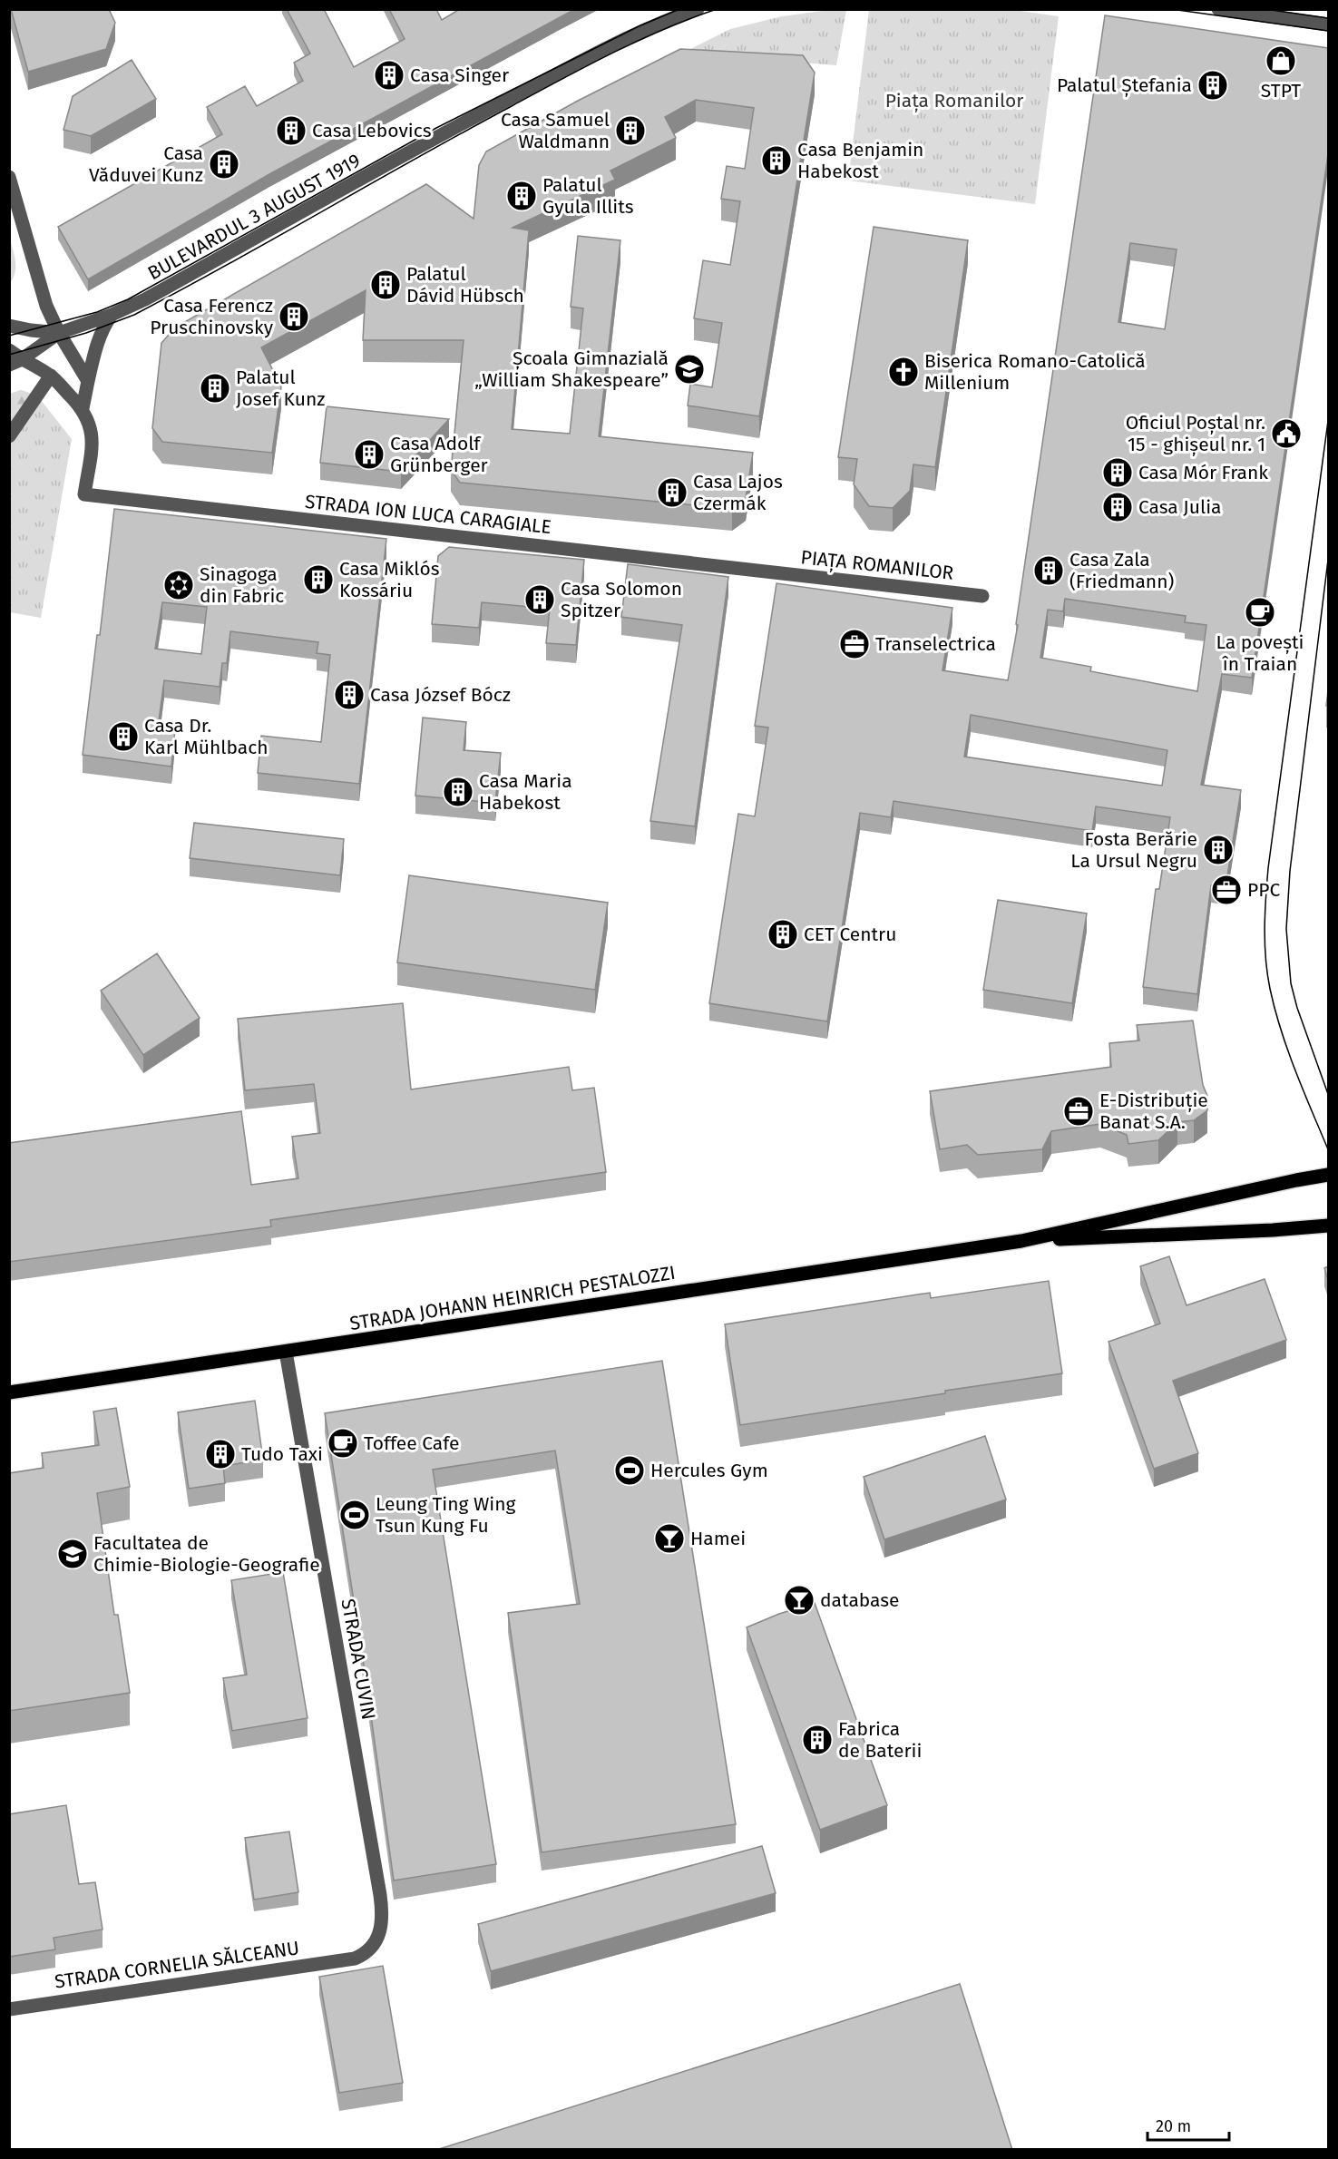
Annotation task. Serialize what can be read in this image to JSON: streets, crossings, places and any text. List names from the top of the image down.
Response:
{
  "streets": {
    "main road": ["STRADA JOHANN HEINRICH PESTALOZZI"],
    "street": [
      "BULEVARDUL 3 AUGUST 1919",
      "STRADA ION LUCA CARAGIALE",
      "PIAȚA ROMANILOR",
      "STRADA CUVIN",
      "STRADA CORNELIA SĂLCEANU"
    ]
  },
  "crossings": [
    ["STRADA ION LUCA CARAGIALE", "PIAȚA ROMANILOR"],
    ["STRADA JOHANN HEINRICH PESTALOZZI", "STRADA CUVIN"],
    ["STRADA CUVIN", "STRADA CORNELIA SĂLCEANU"]
  ],
  "parks": ["Piața Romanilor"],
  "places": {
    "shop": ["STPT"],
    "building": [
      "Casa Singer",
      "Palatul Ștefania",
      "Casa Lebovics",
      "Casa Samuel Waldmann",
      "Casa Benjamin Habekost",
      "Casa Văduvei Kunz",
      "Palatul Gyula Illits",
      "Palatul Dávid Hübsch",
      "Casa Ferencz Pruschinovsky",
      "Palatul Josef Kunz",
      "Casa Adolf Grünberger",
      "Casa Mór Frank",
      "Casa Lajos Czermák",
      "Casa Julia",
      "Casa Zala (Friedmann)",
      "Casa Miklós Kossáriu",
      "Casa Solomon Spitzer",
      "Casa József Bócz",
      "Casa Dr. Karl Mühlbach",
      "Casa Maria Habekost",
      "Fosta Berărie La Ursul Negru",
      "CET Centru",
      "Tudo Taxi",
      "Fabrica de Baterii"
    ],
    "school or university": ["Școala Gimnazială „William Shakespeare”", "Facultatea de Chimie-Biologie-Geografie"],
    "church": ["Biserica Romano-Catolică Millenium"],
    "public building": ["Oficiul Poștal nr. 15 - ghișeul nr. 1"],
    "synagogue": ["Sinagoga din Fabric"],
    "cafe": ["La povești în Traian", "Toffee Cafe"],
    "office": ["Transelectrica", "PPC", "E-Distribuție Banat S.A."],
    "sports": ["Hercules Gym", "Leung Ting Wing Tsun Kung Fu"],
    "bar": ["Hamei", "database"]
  },
  "scale_bar": "20 m"
}
